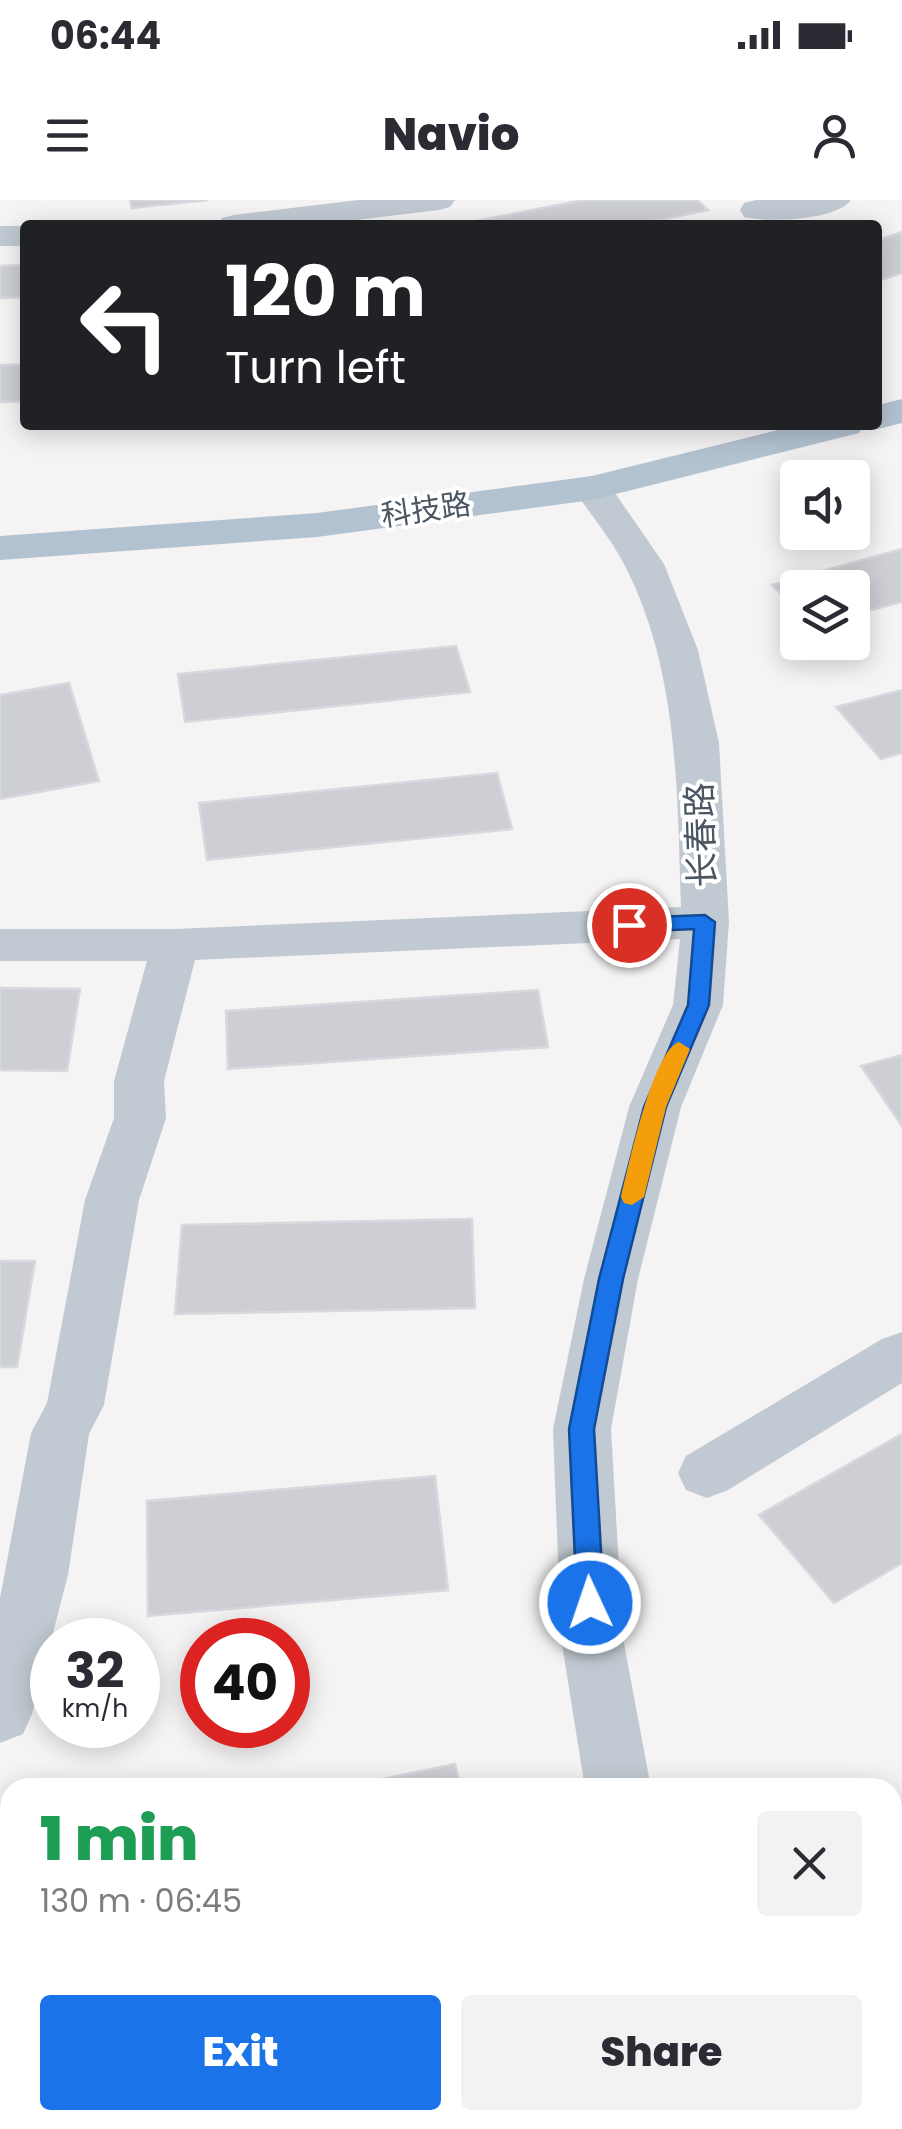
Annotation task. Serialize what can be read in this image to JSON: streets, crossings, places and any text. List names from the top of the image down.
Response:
{
  "streets": {
    "main road": ["科技路"],
    "street": ["长春路"]
  },
  "crossings": [
    ["科技路", "长春路"]
  ],
  "page": {
    "status": "06:44",
    "header": "Navio",
    "turn": ["120 m", "Turn left"],
    "speed": "32 km/h",
    "limit": "40",
    "heading": ["1 min", "130 m · 06:45"],
    "buttons": ["Exit", "Share"]
  }
}
